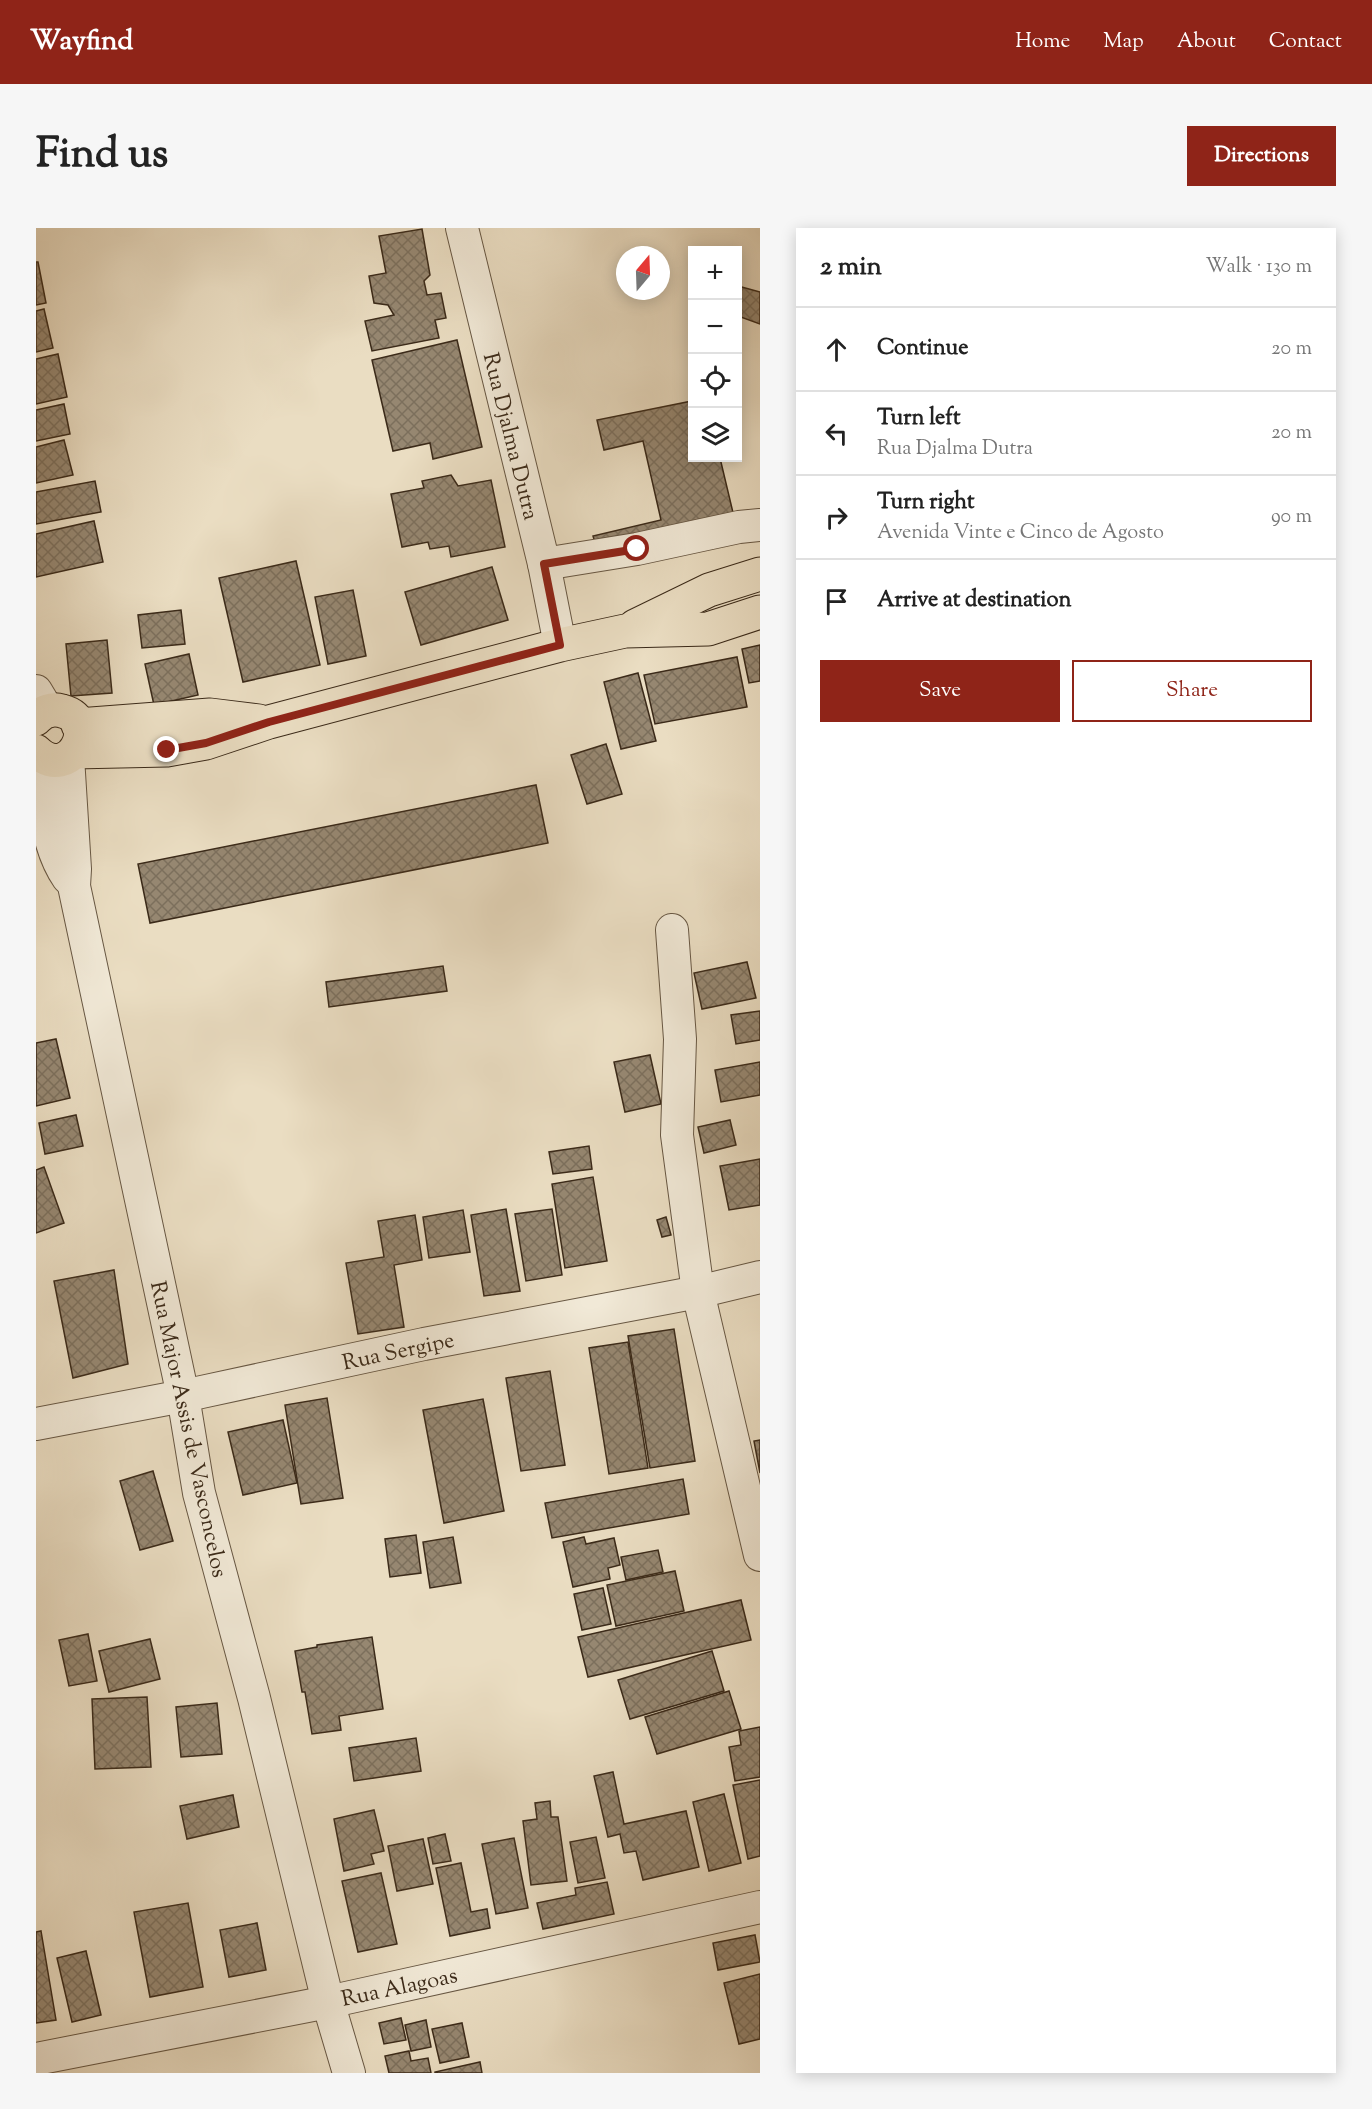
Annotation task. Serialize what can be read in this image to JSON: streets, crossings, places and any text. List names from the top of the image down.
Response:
{
  "streets": {
    "street": [
      "Rua Djalma Dutra",
      "Rua Sergipe",
      "Rua Major Assis de Vasconcelos",
      "Rua Alagoas"
    ]
  },
  "crossings": [
    ["Rua Sergipe", "Rua Major Assis de Vasconcelos"],
    ["Rua Major Assis de Vasconcelos", "Rua Alagoas"]
  ],
  "north": "top",
  "page": {
    "header": "Wayfind",
    "nav": [
      "Home",
      "Map",
      "About",
      "Contact"
    ],
    "title": "Find us",
    "buttons": [
      "Directions",
      ["Save", "Share"]
    ],
    "heading": ["2 min", "Walk · 130 m"],
    "map_buttons": ["+", "−"],
    "list": [
      ["Continue", "20 m"],
      ["Turn left", "Rua Djalma Dutra", "20 m"],
      ["Turn right", "Avenida Vinte e Cinco de Agosto", "90 m"],
      "Arrive at destination"
    ]
  }
}
